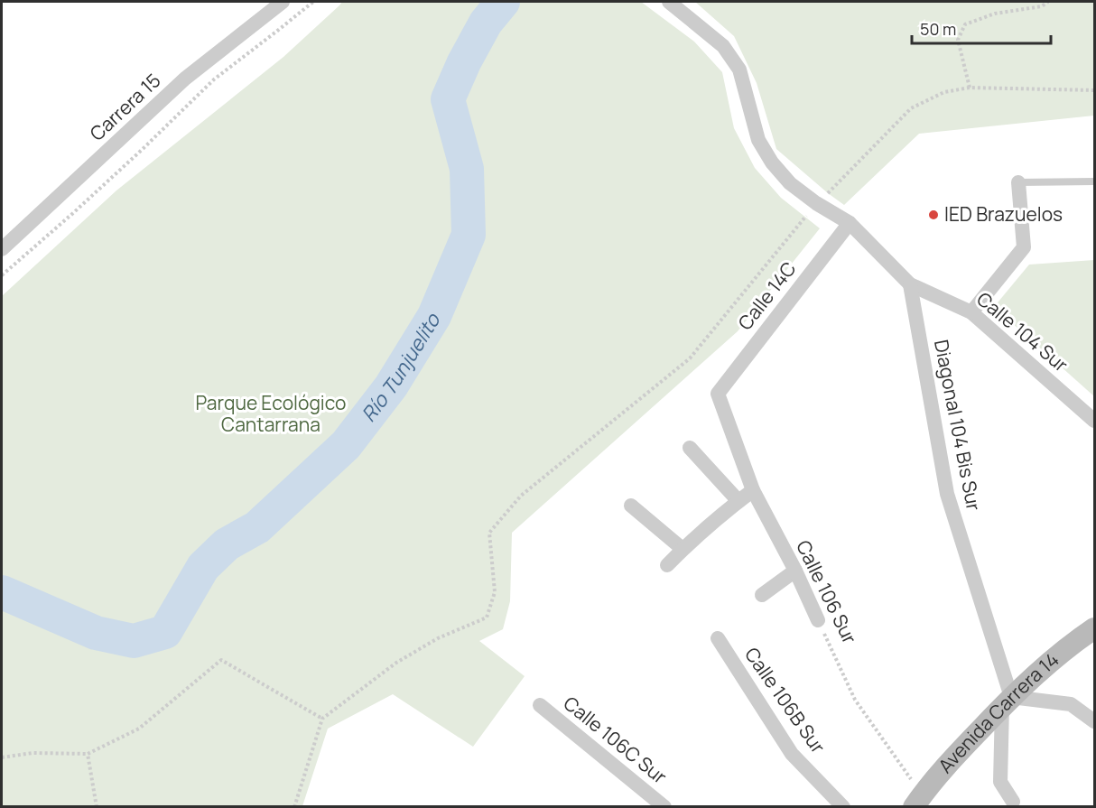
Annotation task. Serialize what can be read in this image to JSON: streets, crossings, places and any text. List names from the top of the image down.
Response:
{
  "streets": {
    "main road": ["Avenida Carrera 14"],
    "street": [
      "Carrera 15",
      "Calle 14C",
      "Calle 104 Sur",
      "Diagonal 104 Bis Sur",
      "Calle 106 Sur",
      "Calle 106B Sur",
      "Calle 106C Sur"
    ]
  },
  "crossings": [
    ["Calle 14C", "Calle 104 Sur"],
    ["Calle 14C", "Calle 106 Sur"],
    ["Calle 104 Sur", "Diagonal 104 Bis Sur"],
    ["Diagonal 104 Bis Sur", "Avenida Carrera 14"],
    ["Calle 106 Sur", "Avenida Carrera 14"]
  ],
  "water": ["Río Tunjuelito"],
  "parks": ["Parque Ecológico Cantarrana"],
  "places": ["IED Brazuelos"],
  "scale_bar": "50 m"
}
